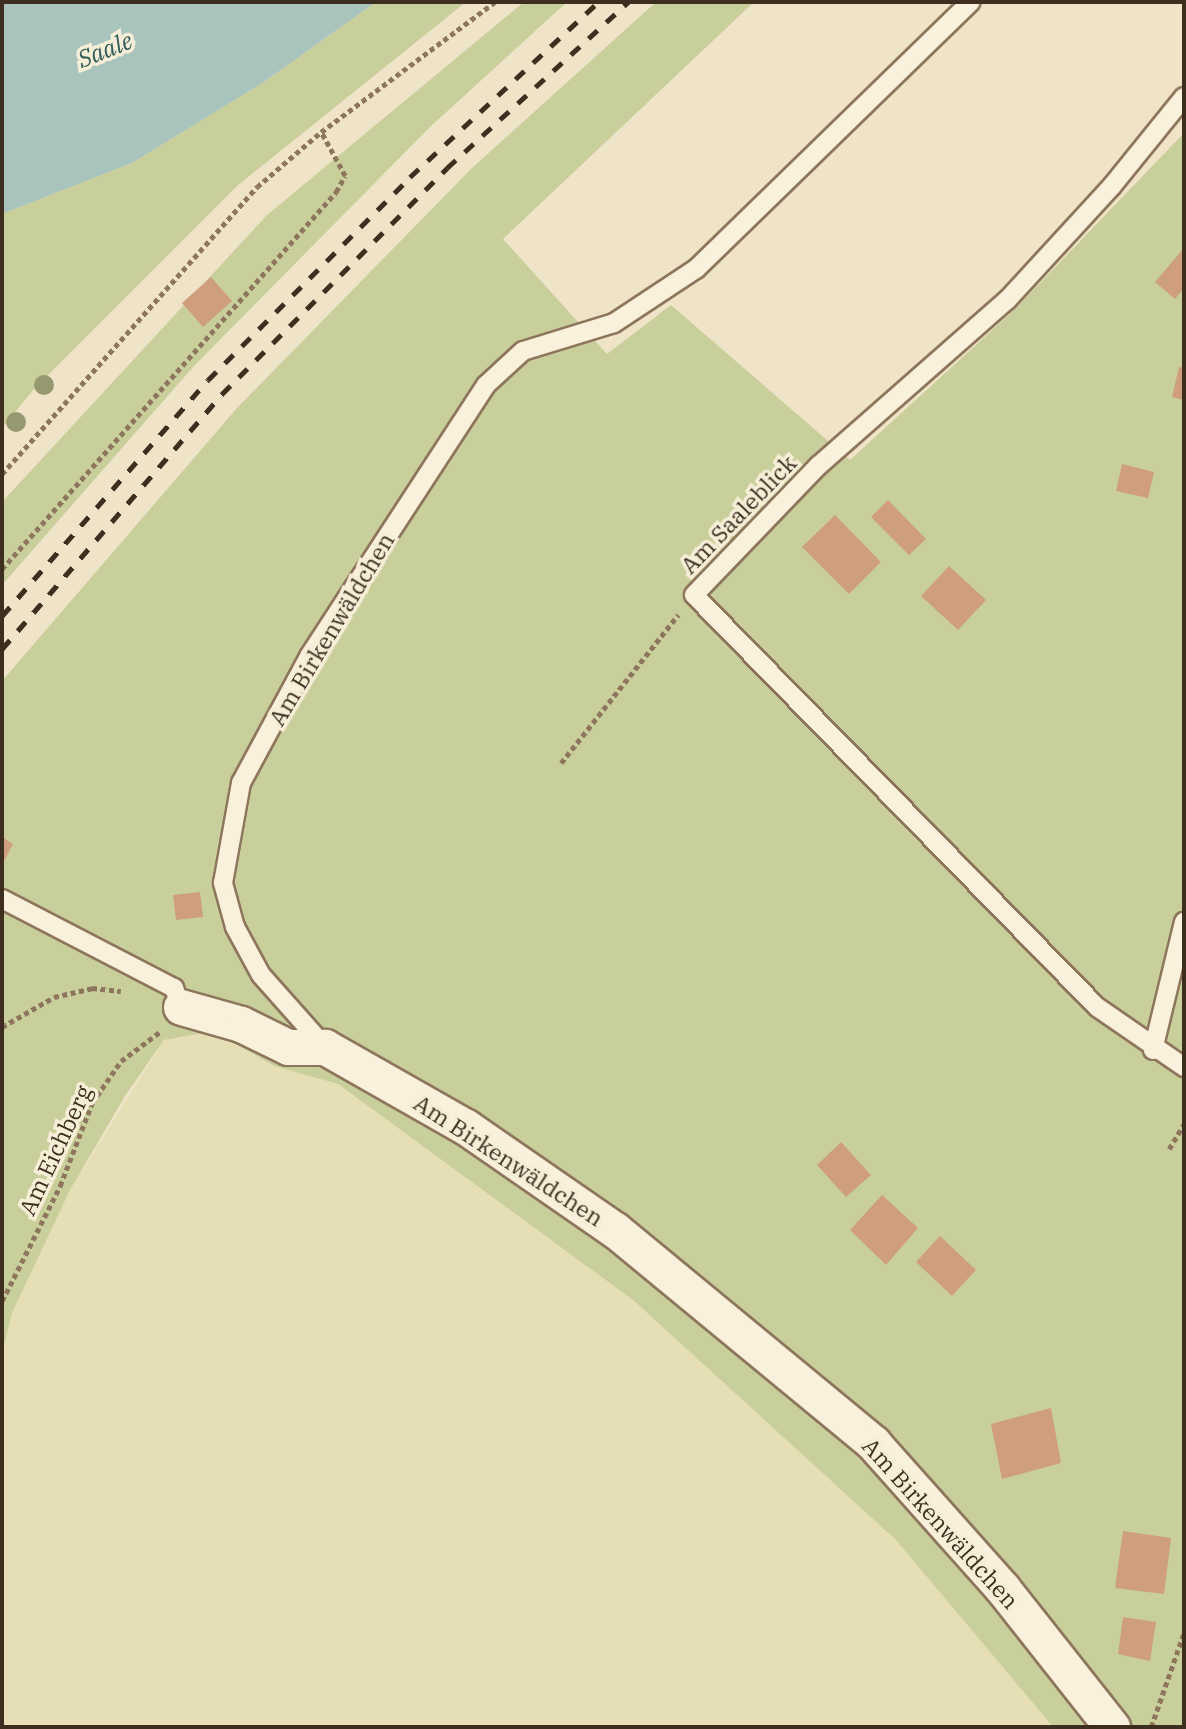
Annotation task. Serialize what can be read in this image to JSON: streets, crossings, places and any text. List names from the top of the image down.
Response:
{
  "streets": {
    "street": ["Am Birkenwäldchen"],
    "lane": ["Am Saaleblick"],
    "path": ["Am Eichberg"]
  },
  "water": ["Saale"]
}
